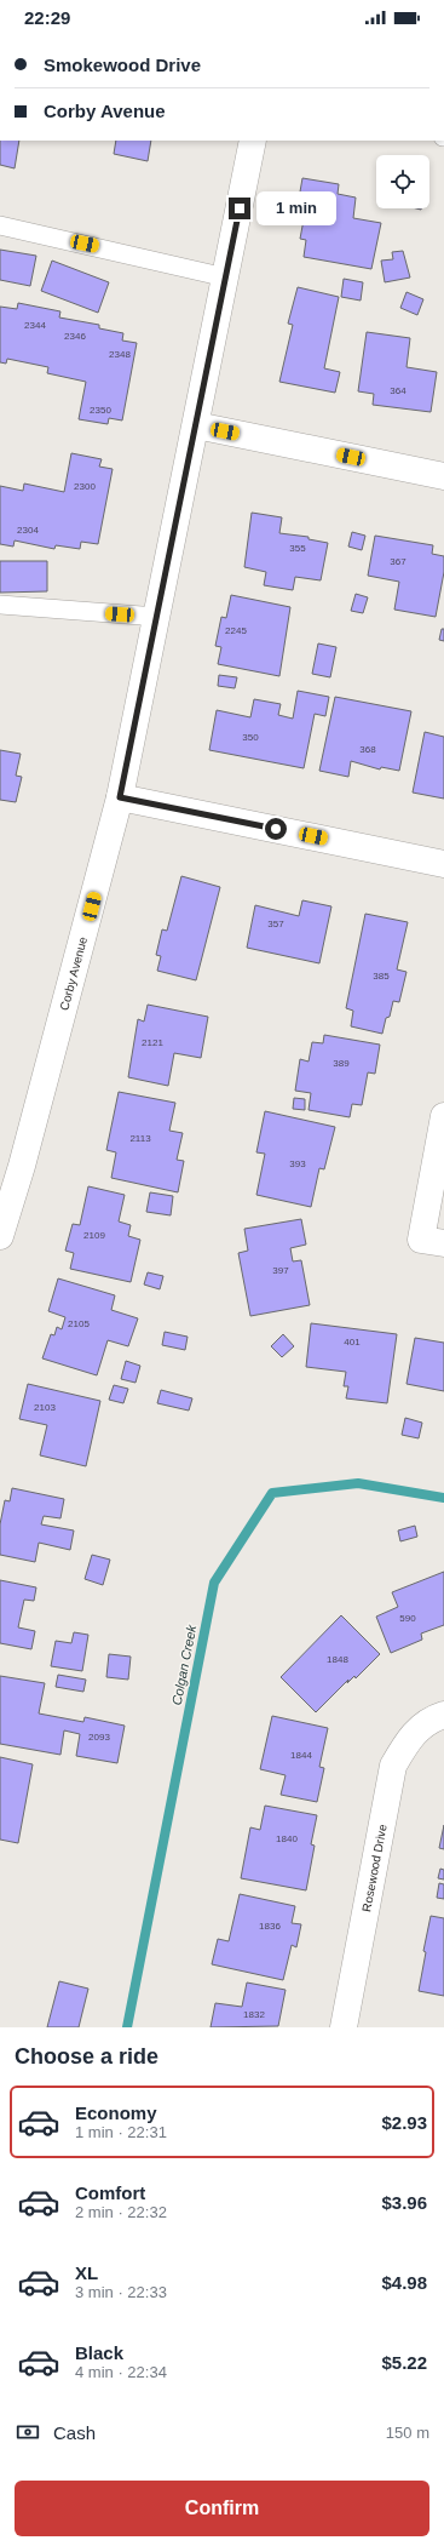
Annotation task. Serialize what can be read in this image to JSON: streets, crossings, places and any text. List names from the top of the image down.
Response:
{
  "streets": {
    "street": ["Corby Avenue", "Rosewood Drive"]
  },
  "water": ["Colgan Creek"],
  "house_numbers": [
    "2344",
    "2346",
    "2348",
    "364",
    "2350",
    "2300",
    "2304",
    "355",
    "367",
    "2245",
    "350",
    "368",
    "357",
    "385",
    "2121",
    "389",
    "2113",
    "393",
    "2109",
    "397",
    "2105",
    "401",
    "2103",
    "590",
    "1848",
    "2093",
    "1844",
    "1840",
    "1836",
    "1832"
  ],
  "page": {
    "status": "22:29",
    "banner": ["Smokewood Drive", "Corby Avenue"],
    "bubble": "1 min",
    "heading": "Choose a ride",
    "list": [
      {
        "name": "Economy",
        "note": "1 min · 22:31",
        "value": "$2.93"
      },
      {
        "name": "Comfort",
        "note": "2 min · 22:32",
        "value": "$3.96"
      },
      {
        "name": "XL",
        "note": "3 min · 22:33",
        "value": "$4.98"
      },
      {
        "name": "Black",
        "note": "4 min · 22:34",
        "value": "$5.22"
      }
    ],
    "pay": ["Cash", "150 m"],
    "buttons": "Confirm"
  }
}
